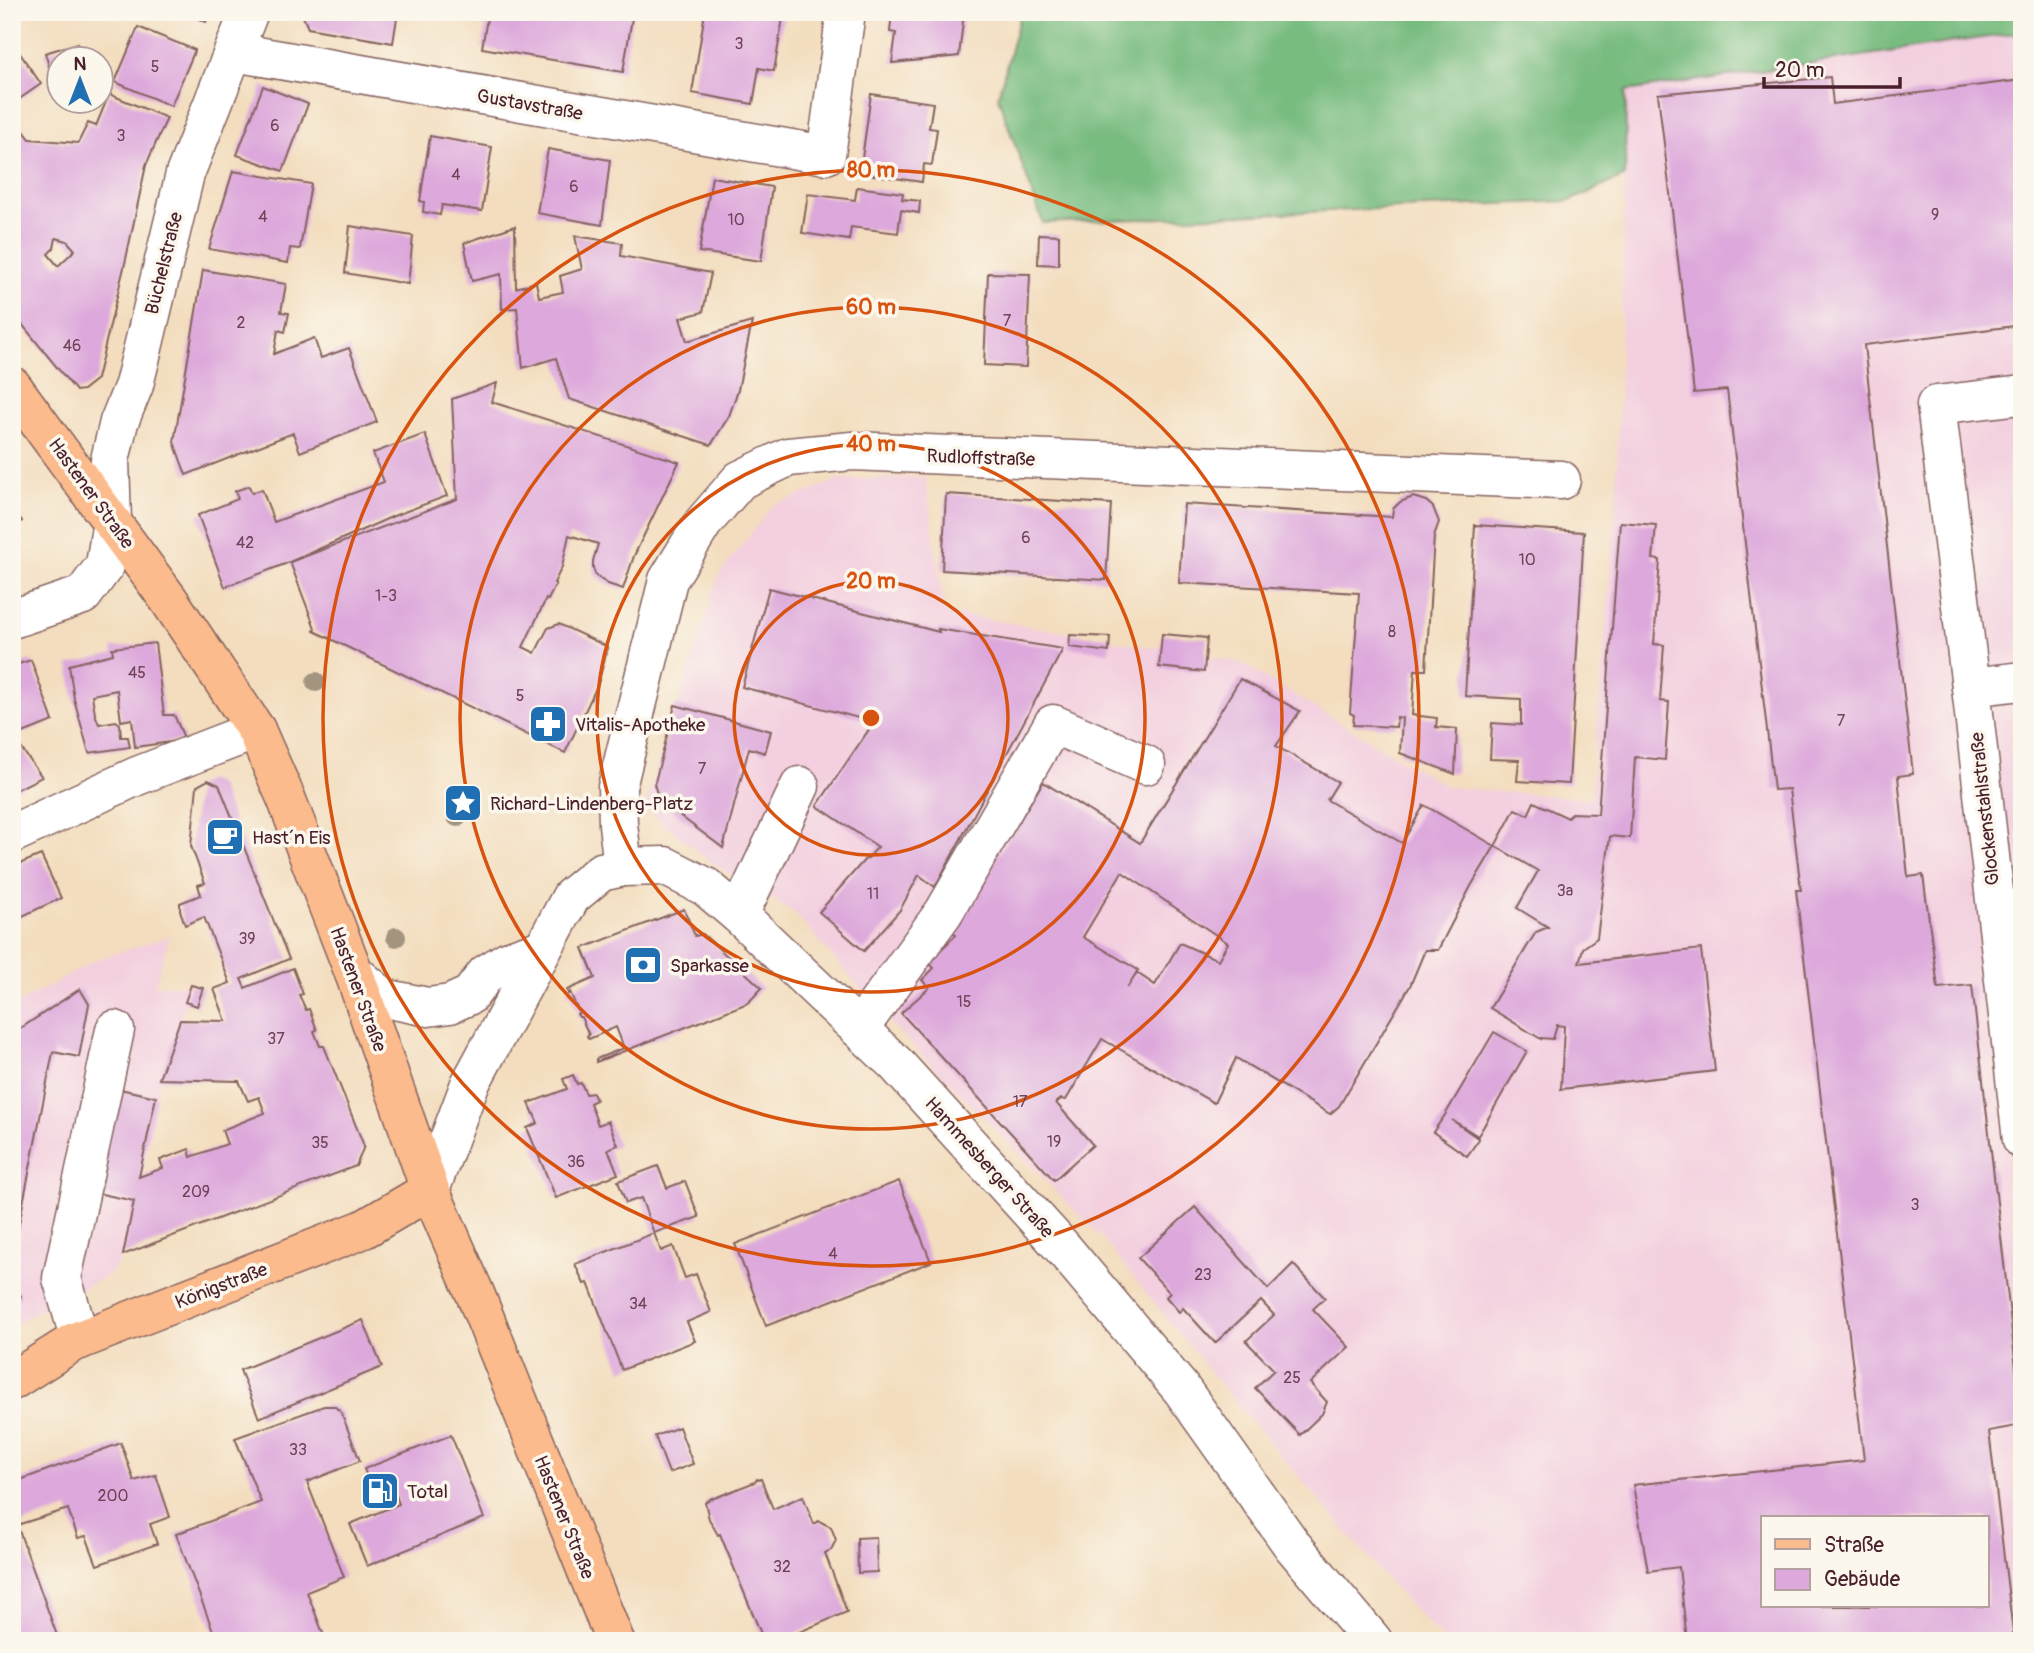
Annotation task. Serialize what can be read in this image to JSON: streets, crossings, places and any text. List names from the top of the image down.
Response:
{
  "streets": {
    "main road": ["Hastener Straße", "Königstraße"],
    "street": [
      "Gustavstraße",
      "Büchelstraße",
      "Rudloffstraße",
      "Glockenstahlstraße",
      "Hammesberger Straße"
    ]
  },
  "crossings": [
    ["Gustavstraße", "Büchelstraße"],
    ["Büchelstraße", "Hastener Straße"],
    ["Rudloffstraße", "Hammesberger Straße"],
    ["Hastener Straße", "Hammesberger Straße"],
    ["Hastener Straße", "Königstraße"],
    ["Hammesberger Straße", "Königstraße"]
  ],
  "places": {
    "pharmacy": ["Vitalis-Apotheke"],
    "place": ["Richard-Lindenberg-Platz"],
    "cafe": ["Hast´n Eis"],
    "bank": ["Sparkasse"],
    "fuel station": ["Total"]
  },
  "house_numbers": [
    "3",
    "5",
    "6",
    "3",
    "4",
    "6",
    "9",
    "4",
    "10",
    "7",
    "2",
    "46",
    "6",
    "42",
    "10",
    "1-3",
    "8",
    "45",
    "5",
    "7",
    "7",
    "3a",
    "11",
    "39",
    "15",
    "37",
    "17",
    "19",
    "35",
    "36",
    "209",
    "3",
    "4",
    "23",
    "34",
    "25",
    "33",
    "200",
    "32"
  ],
  "legend": ["Straße", "Gebäude"],
  "scale_bar": "20 m",
  "north": "top",
  "rings": [
    "80 m",
    "60 m",
    "40 m",
    "20 m"
  ]
}
